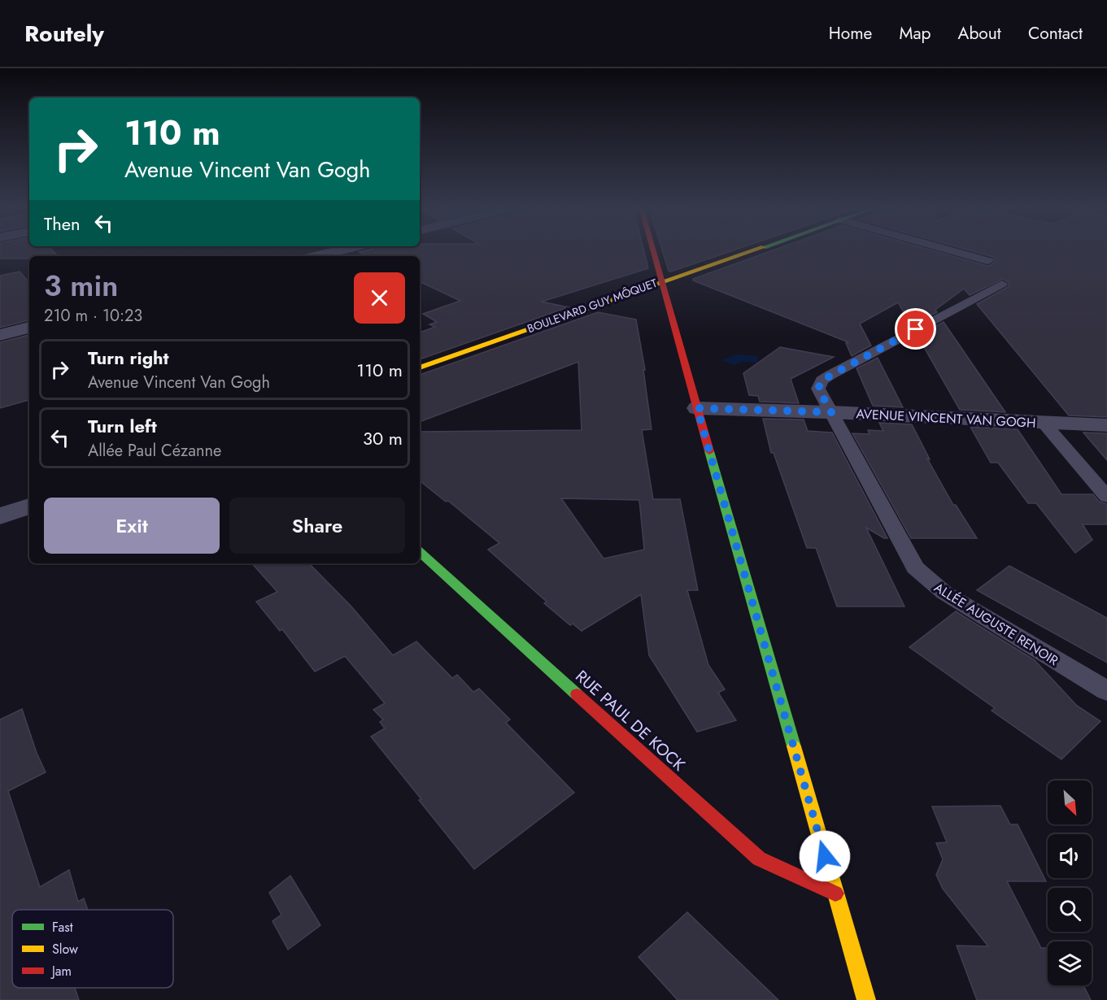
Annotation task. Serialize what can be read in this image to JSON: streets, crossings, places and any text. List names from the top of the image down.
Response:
{
  "streets": {
    "street": ["BOULEVARD GUY MÔQUET", "AVENUE VINCENT VAN GOGH", "RUE PAUL DE KOCK"],
    "lane": ["ALLÉE AUGUSTE RENOIR"]
  },
  "crossings": [
    ["AVENUE VINCENT VAN GOGH", "ALLÉE AUGUSTE RENOIR"]
  ],
  "legend": ["Fast", "Slow", "Jam"],
  "north": "bottom right",
  "page": {
    "header": "Routely",
    "nav": [
      "Home",
      "Map",
      "About",
      "Contact"
    ],
    "turn": ["110 m", "Avenue Vincent Van Gogh"],
    "then": "Then",
    "heading": ["3 min", "210 m · 10:23"],
    "list": [
      {
        "name": "Turn right",
        "note": "Avenue Vincent Van Gogh",
        "value": "110 m"
      },
      {
        "name": "Turn left",
        "note": "Allée Paul Cézanne",
        "value": "30 m"
      }
    ],
    "buttons": ["Exit", "Share"]
  }
}
